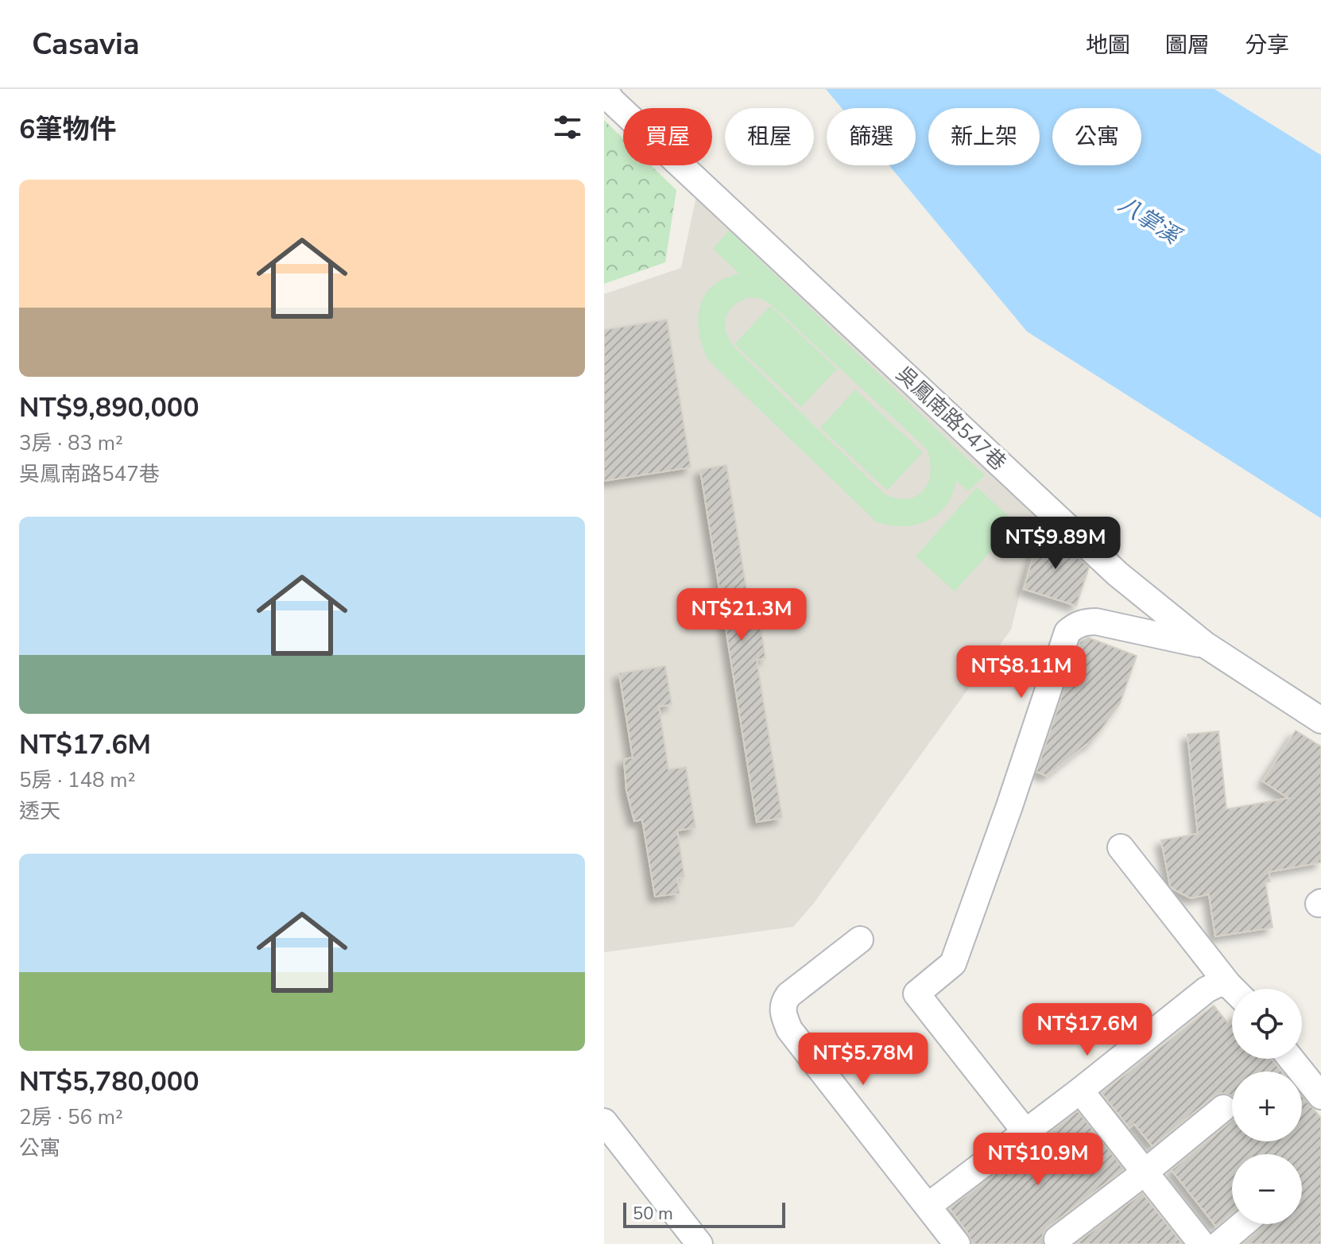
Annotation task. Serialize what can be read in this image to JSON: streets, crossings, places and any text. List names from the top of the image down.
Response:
{
  "streets": {
    "street": ["吳鳳南路547巷"]
  },
  "water": ["八掌溪"],
  "scale_bar": "50 m",
  "page": {
    "header": "Casavia",
    "nav": ["地圖", "圖層", "分享"],
    "heading": "6筆物件",
    "chip": [
      "買屋",
      "租屋",
      "篩選",
      "新上架",
      "公寓"
    ],
    "list": [
      {
        "name": "NT$9,890,000",
        "note": "3房 · 83 m² · 吳鳳南路547巷"
      },
      {
        "name": "NT$17.6M",
        "note": "5房 · 148 m² · 透天"
      },
      {
        "name": "NT$5,780,000",
        "note": "2房 · 56 m² · 公寓"
      }
    ],
    "price": [
      "NT$9.89M",
      "NT$21.3M",
      "NT$8.11M",
      "NT$17.6M",
      "NT$5.78M",
      "NT$10.9M"
    ],
    "map_buttons": ["+", "−"],
    "scale": "50 m"
  }
}
